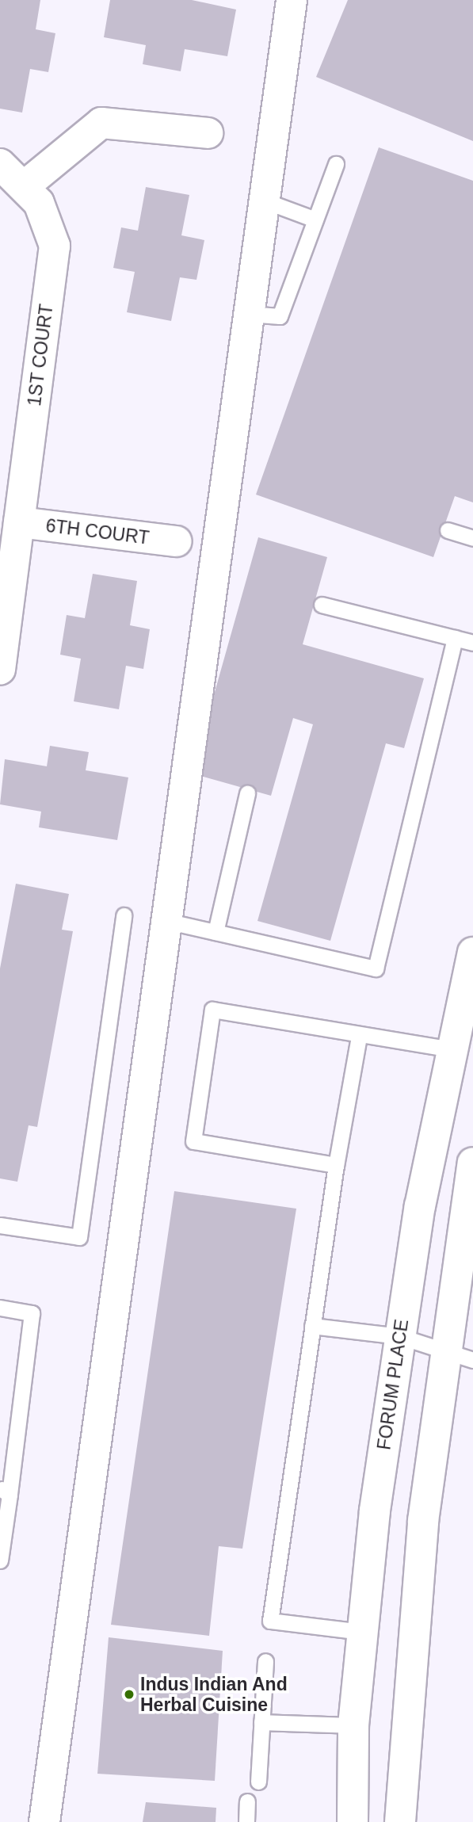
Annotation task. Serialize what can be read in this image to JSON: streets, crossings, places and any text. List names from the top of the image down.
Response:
{
  "streets": {
    "street": ["1ST COURT", "6TH COURT", "FORUM PLACE"]
  },
  "crossings": [
    ["1ST COURT", "6TH COURT"]
  ],
  "places": ["Indus Indian And Herbal Cuisine"]
}
